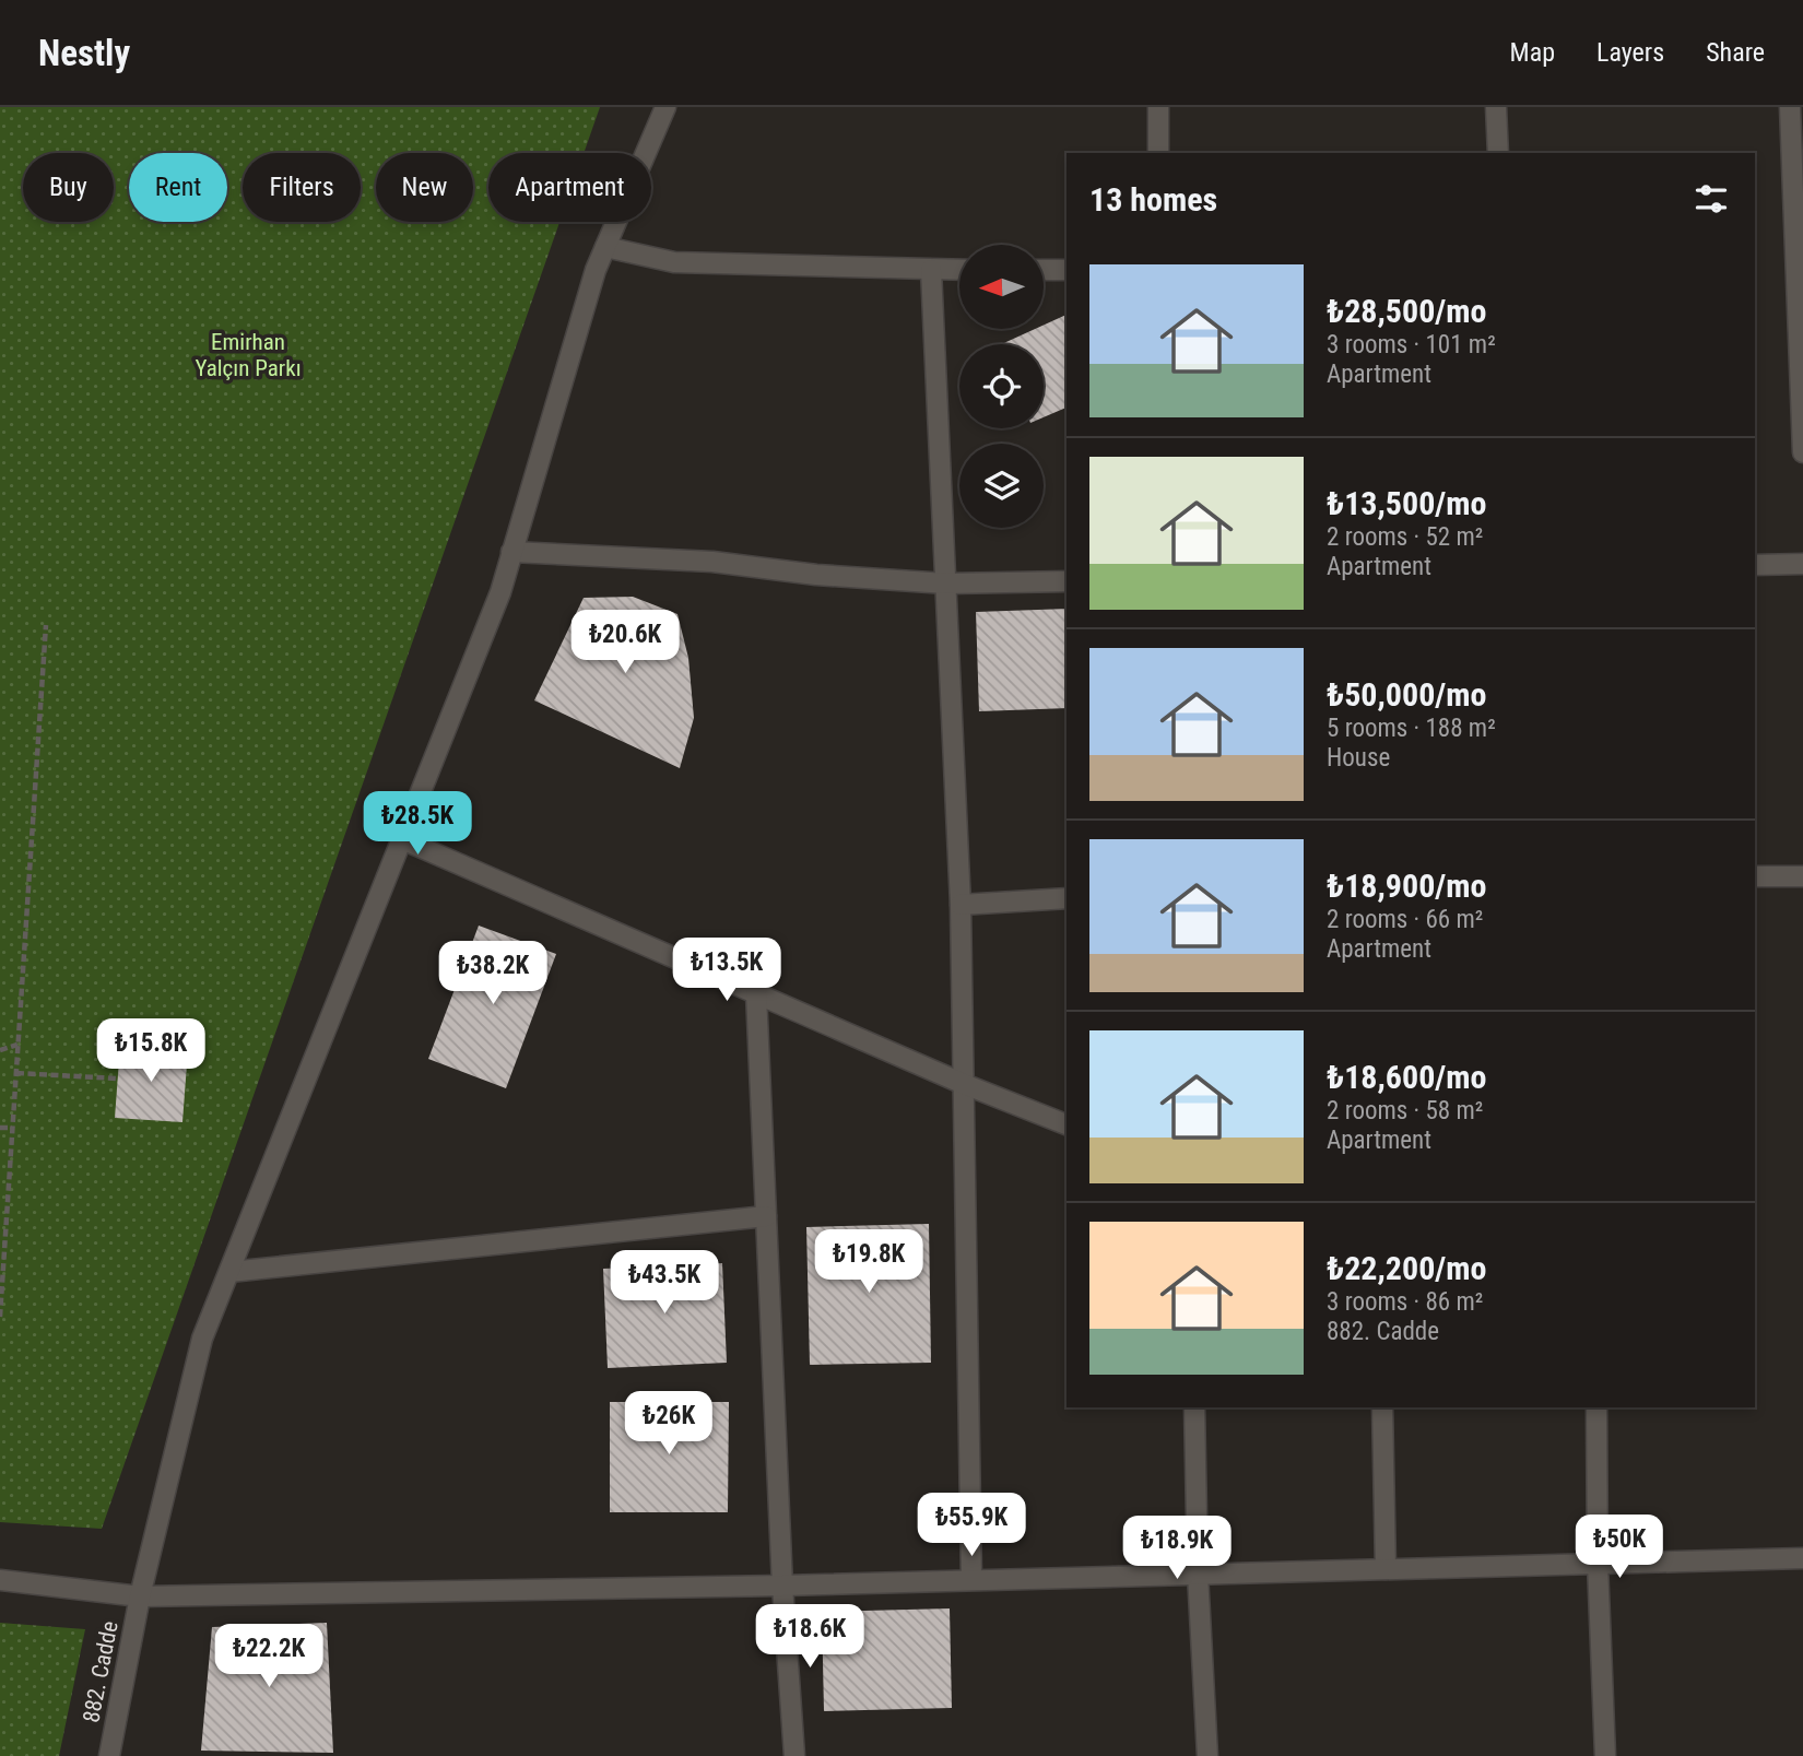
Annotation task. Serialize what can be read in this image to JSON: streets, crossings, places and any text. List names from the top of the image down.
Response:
{
  "streets": {
    "street": ["882. Cadde"]
  },
  "parks": ["Emirhan Yalçın Parkı"],
  "north": "left",
  "page": {
    "header": "Nestly",
    "nav": ["Map", "Layers", "Share"],
    "chip": [
      "Buy",
      "Rent",
      "Filters",
      "New",
      "Apartment"
    ],
    "heading": "13 homes",
    "list": [
      {
        "name": "₺28,500/mo",
        "note": "3 rooms · 101 m² · Apartment"
      },
      {
        "name": "₺13,500/mo",
        "note": "2 rooms · 52 m² · Apartment"
      },
      {
        "name": "₺50,000/mo",
        "note": "5 rooms · 188 m² · House"
      },
      {
        "name": "₺18,900/mo",
        "note": "2 rooms · 66 m² · Apartment"
      },
      {
        "name": "₺18,600/mo",
        "note": "2 rooms · 58 m² · Apartment"
      },
      {
        "name": "₺22,200/mo",
        "note": "3 rooms · 86 m² · 882. Cadde"
      }
    ],
    "price": [
      "₺20.6K",
      "₺28.5K",
      "₺13.5K",
      "₺38.2K",
      "₺15.8K",
      "₺19.8K",
      "₺43.5K",
      "₺26K",
      "₺55.9K",
      "₺50K",
      "₺18.9K",
      "₺18.6K",
      "₺22.2K"
    ]
  }
}
